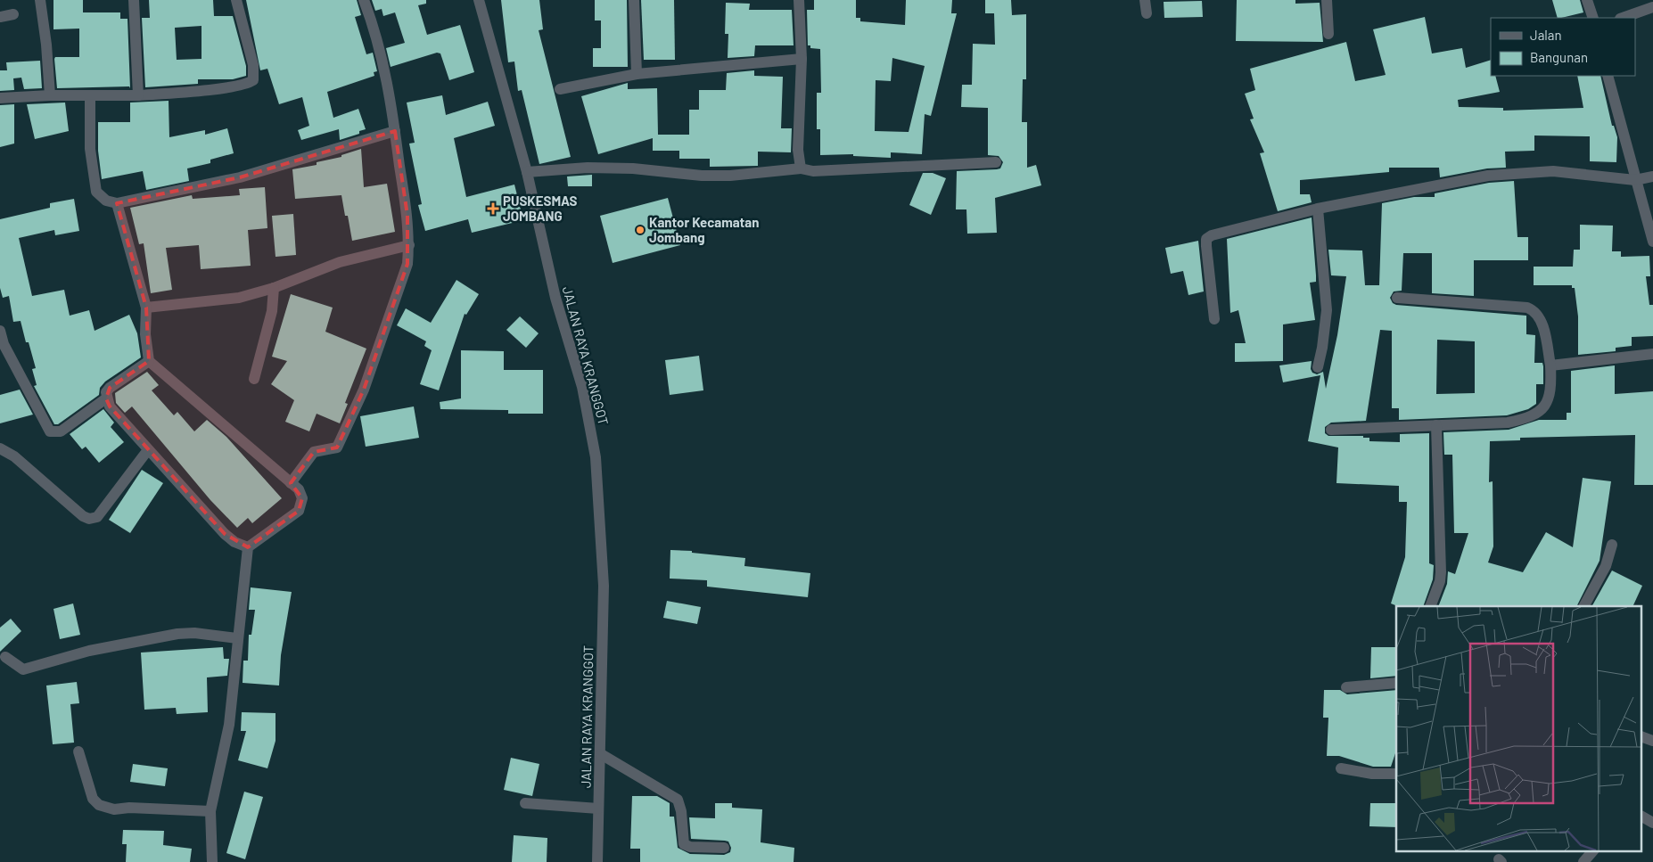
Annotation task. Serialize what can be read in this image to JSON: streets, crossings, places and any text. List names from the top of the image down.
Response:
{
  "streets": {
    "street": ["JALAN RAYA KRANGGOT"]
  },
  "places": {
    "health": ["PUSKESMAS JOMBANG"],
    "other": ["Kantor Kecamatan Jombang"]
  },
  "legend": ["Jalan", "Bangunan"]
}
